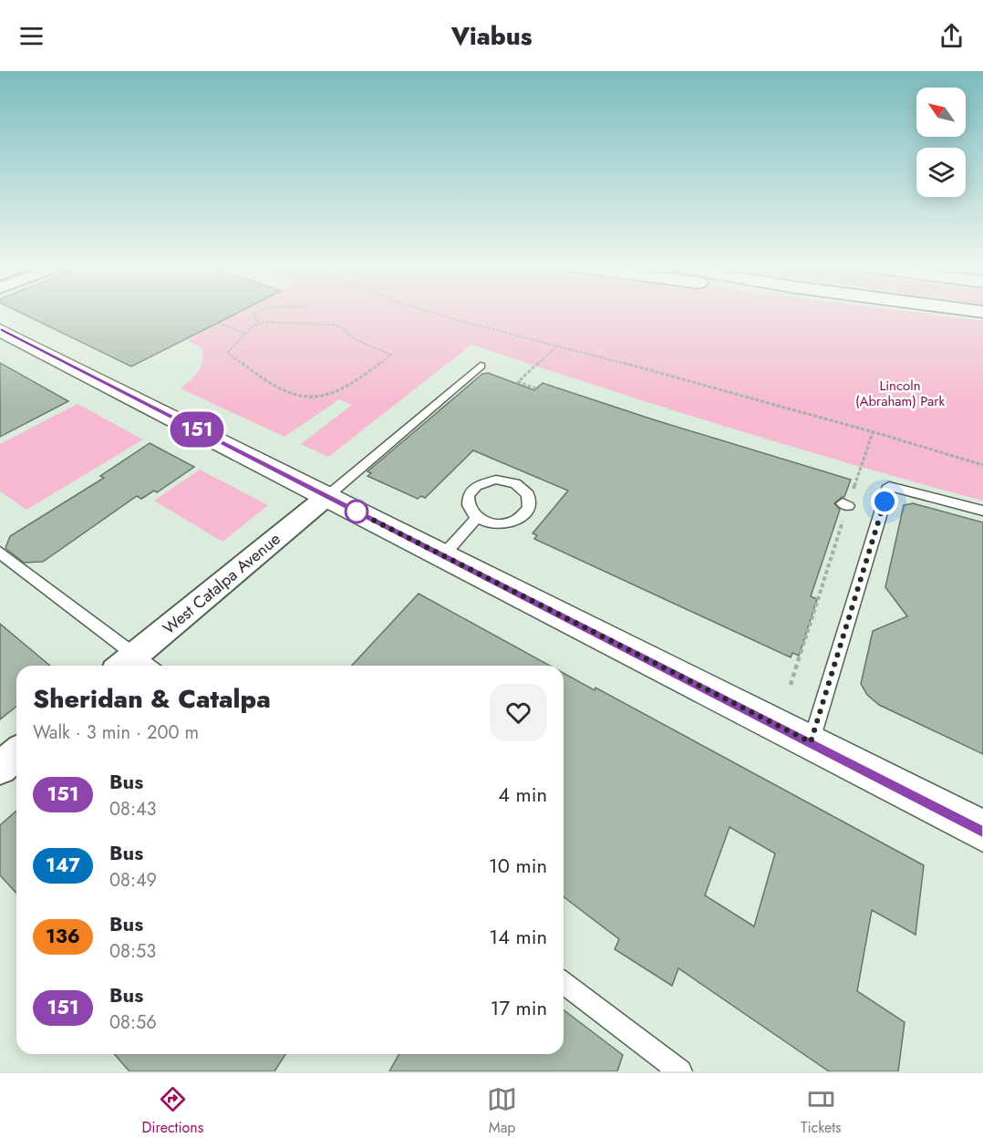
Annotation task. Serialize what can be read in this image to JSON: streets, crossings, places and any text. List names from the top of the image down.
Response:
{
  "streets": {
    "street": ["West Catalpa Avenue"]
  },
  "parks": ["Lincoln (Abraham) Park"],
  "lines": ["bus line 151"],
  "north": "top left",
  "page": {
    "header": "Viabus",
    "on_map": "151",
    "heading": ["Sheridan & Catalpa", "Walk · 3 min · 200 m"],
    "list": [
      {
        "mark": "151",
        "name": "Bus",
        "note": "08:43",
        "value": "4 min"
      },
      {
        "mark": "147",
        "name": "Bus",
        "note": "08:49",
        "value": "10 min"
      },
      {
        "mark": "136",
        "name": "Bus",
        "note": "08:53",
        "value": "14 min"
      },
      {
        "mark": "151",
        "name": "Bus",
        "note": "08:56",
        "value": "17 min"
      }
    ],
    "tabs": ["Directions", "Map", "Tickets"]
  }
}
